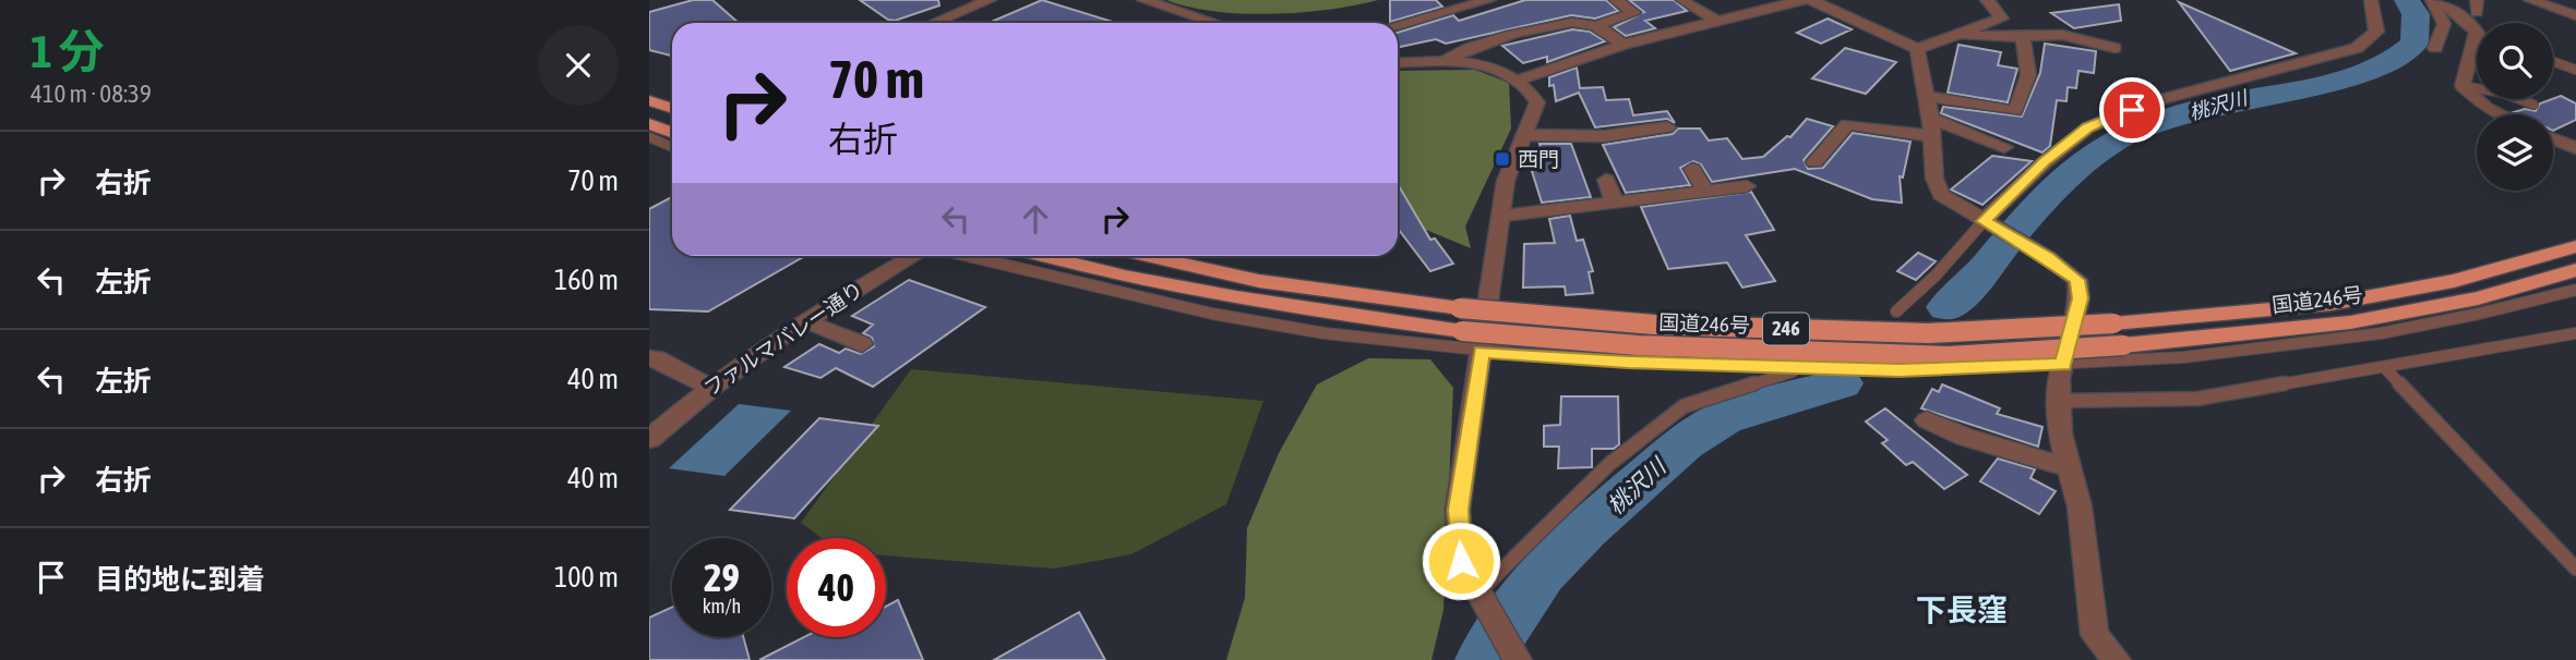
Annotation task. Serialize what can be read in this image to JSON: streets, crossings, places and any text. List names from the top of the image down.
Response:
{
  "streets": {
    "highway": ["国道246号", "246"],
    "street": ["ファルマバレー通り"]
  },
  "districts": ["下長窪"],
  "water": ["桃沢川"],
  "places": {
    "transit": ["西門"]
  },
  "page": {
    "heading": ["1 分", "410 m · 08:39"],
    "turn": ["70 m", "右折"],
    "list": [
      {
        "name": "右折",
        "value": "70 m"
      },
      {
        "name": "左折",
        "value": "160 m"
      },
      {
        "name": "左折",
        "value": "40 m"
      },
      {
        "name": "右折",
        "value": "40 m"
      },
      {
        "name": "目的地に到着",
        "value": "100 m"
      }
    ],
    "speed": "29 km/h",
    "limit": "40"
  }
}
